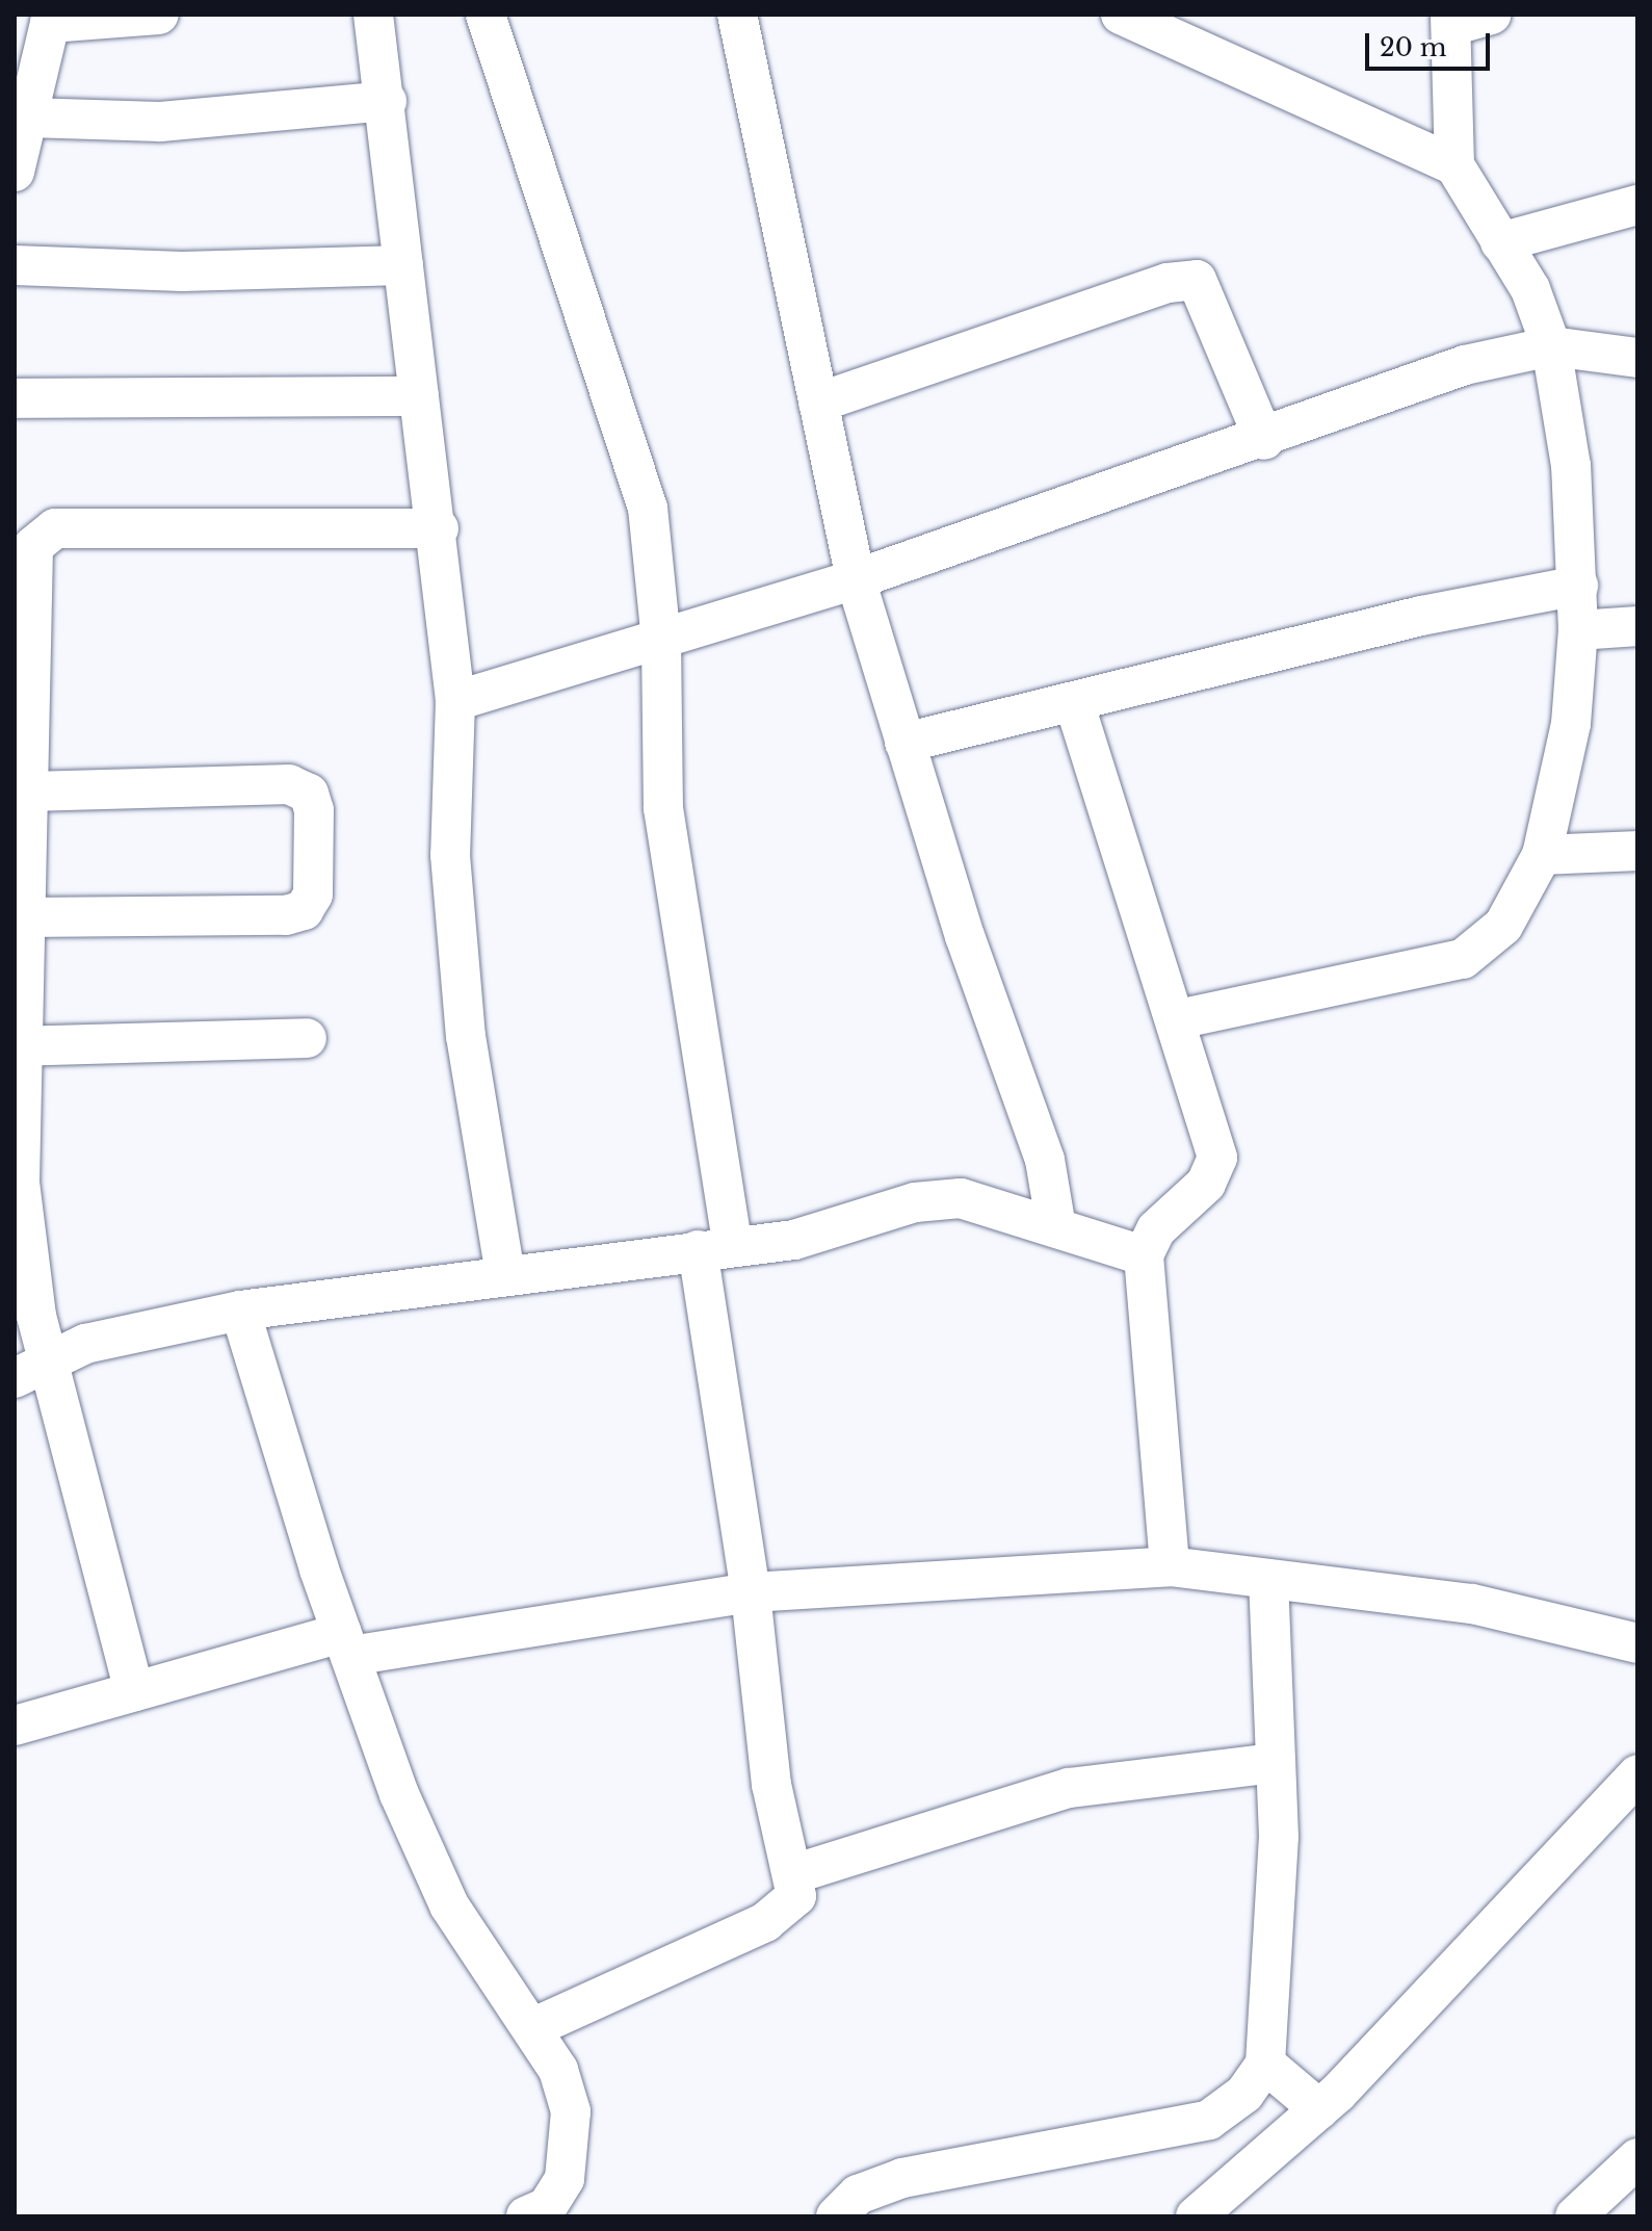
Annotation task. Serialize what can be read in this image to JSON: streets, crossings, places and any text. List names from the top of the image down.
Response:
{
  "scale_bar": "20 m"
}
